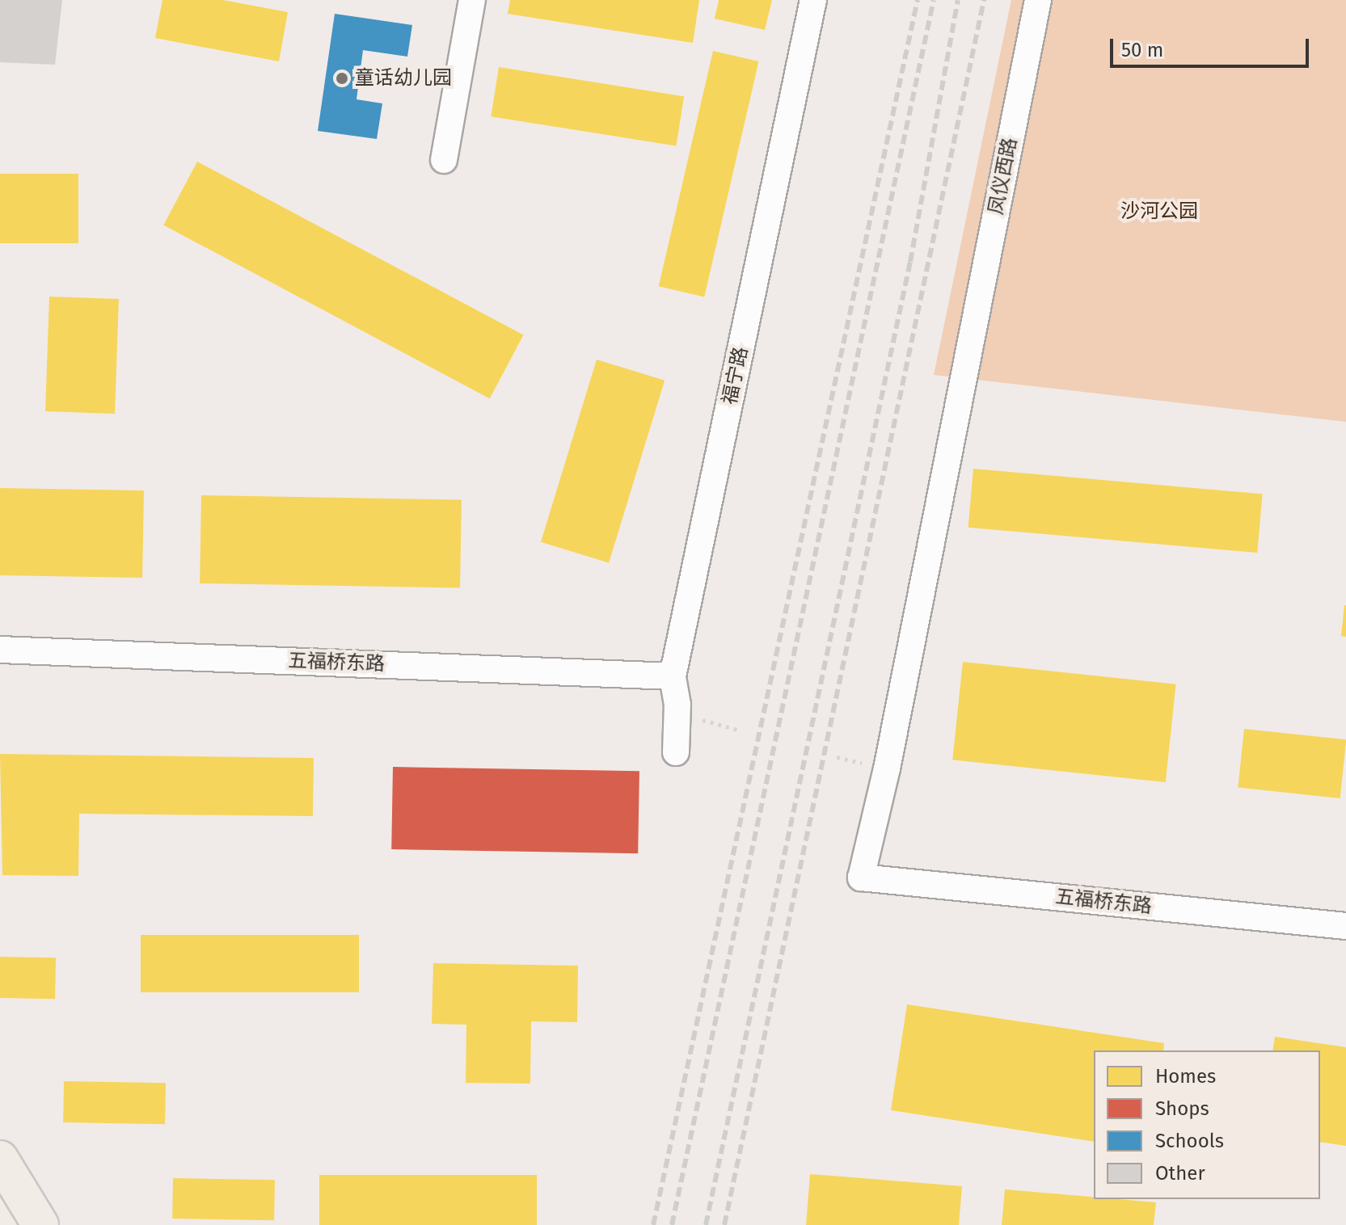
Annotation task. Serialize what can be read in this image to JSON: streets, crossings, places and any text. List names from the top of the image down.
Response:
{
  "streets": {
    "street": ["凤仪西路", "福宁路", "五福桥东路"]
  },
  "crossings": [
    ["凤仪西路", "五福桥东路"],
    ["福宁路", "五福桥东路"]
  ],
  "parks": ["沙河公园"],
  "places": ["童话幼儿园"],
  "legend": [
    "Homes",
    "Shops",
    "Schools",
    "Other"
  ],
  "scale_bar": "50 m"
}
